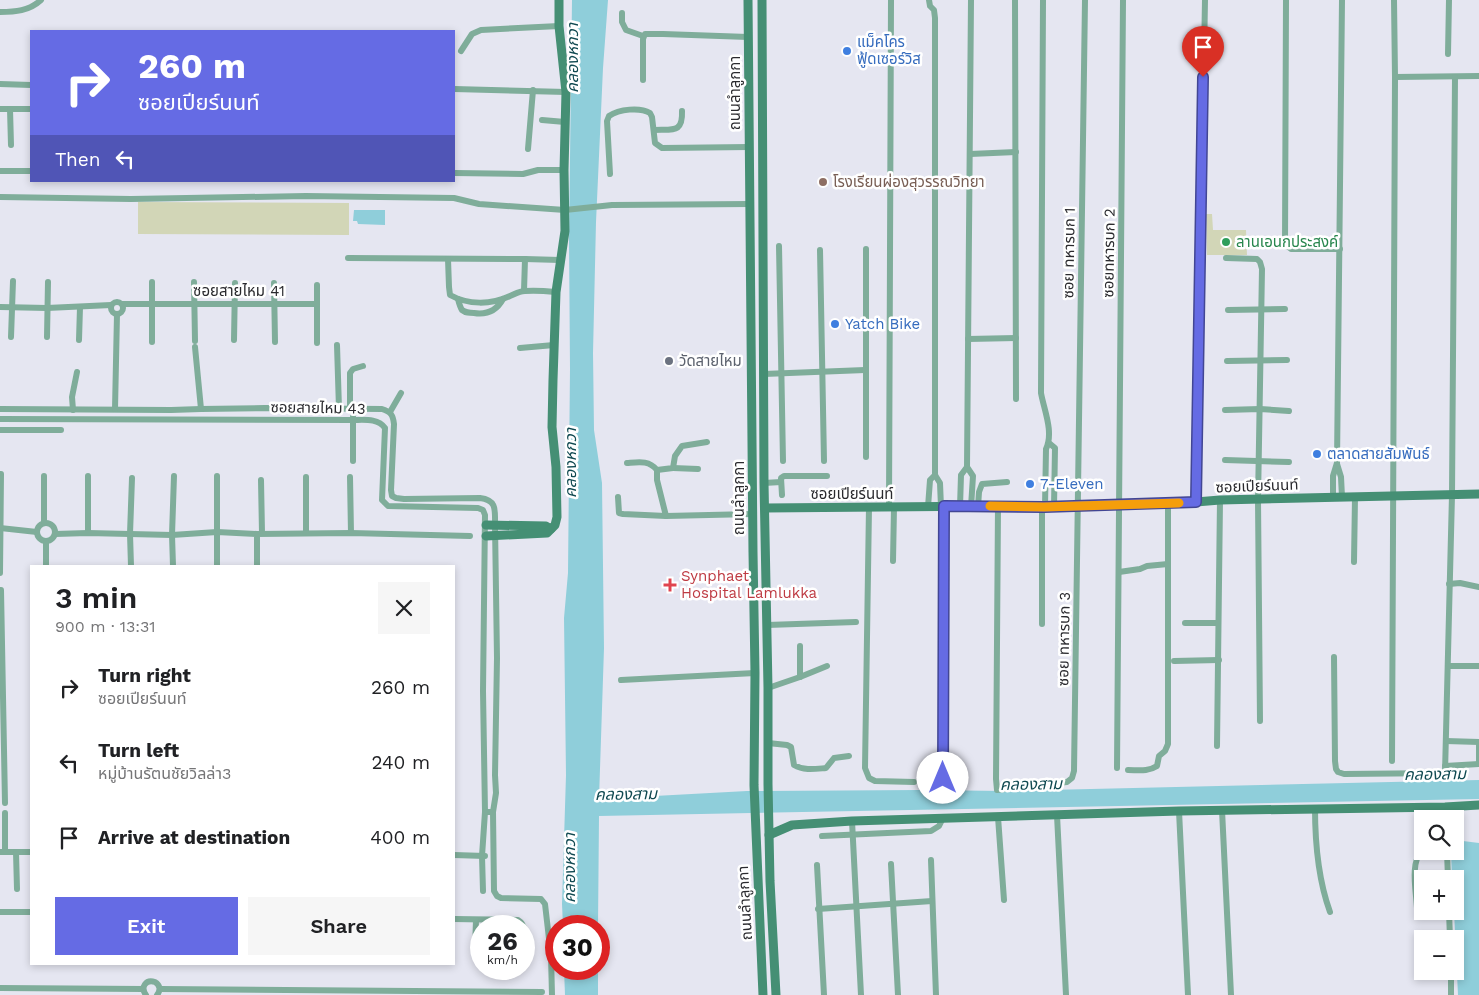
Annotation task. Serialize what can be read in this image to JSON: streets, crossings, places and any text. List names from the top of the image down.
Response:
{
  "streets": {
    "street": [
      "ถนนลำลูกกา",
      "ซอย ทหารบก 1",
      "ซอยทหารบก 2",
      "ซอยสายไหม 41",
      "ซอยสายไหม 43",
      "ซอยเปียร์นนท์",
      "ซอย ทหารบก 3"
    ]
  },
  "crossings": [
    ["ถนนลำลูกกา", "ซอยเปียร์นนท์"],
    ["ซอย ทหารบก 1", "ซอยเปียร์นนท์"],
    ["ซอย ทหารบก 1", "ซอย ทหารบก 3"],
    ["ซอยทหารบก 2", "ซอยเปียร์นนท์"],
    ["ซอยเปียร์นนท์", "ซอย ทหารบก 3"]
  ],
  "water": ["คลองหกวา", "คลองสาม"],
  "places": {
    "other": [
      "แม็คโคร ฟู้ดเซอร์วิส",
      "โรงเรียนผ่องสุวรรณวิทยา",
      "ลานเอนกประสงค์",
      "Yatch Bike",
      "วัดสายไหม",
      "ตลาดสายสัมพันธ์",
      "7-Eleven"
    ],
    "health": ["Synphaet Hospital Lamlukka"]
  },
  "page": {
    "turn": ["260 m", "ซอยเปียร์นนท์"],
    "then": "Then",
    "heading": ["3 min", "900 m · 13:31"],
    "list": [
      {
        "name": "Turn right",
        "note": "ซอยเปียร์นนท์",
        "value": "260 m"
      },
      {
        "name": "Turn left",
        "note": "หมู่บ้านรัตนชัยวิลล่า3",
        "value": "240 m"
      },
      {
        "name": "Arrive at destination",
        "value": "400 m"
      }
    ],
    "map_buttons": ["+", "−"],
    "buttons": ["Exit", "Share"],
    "speed": "26 km/h",
    "limit": "30"
  }
}
